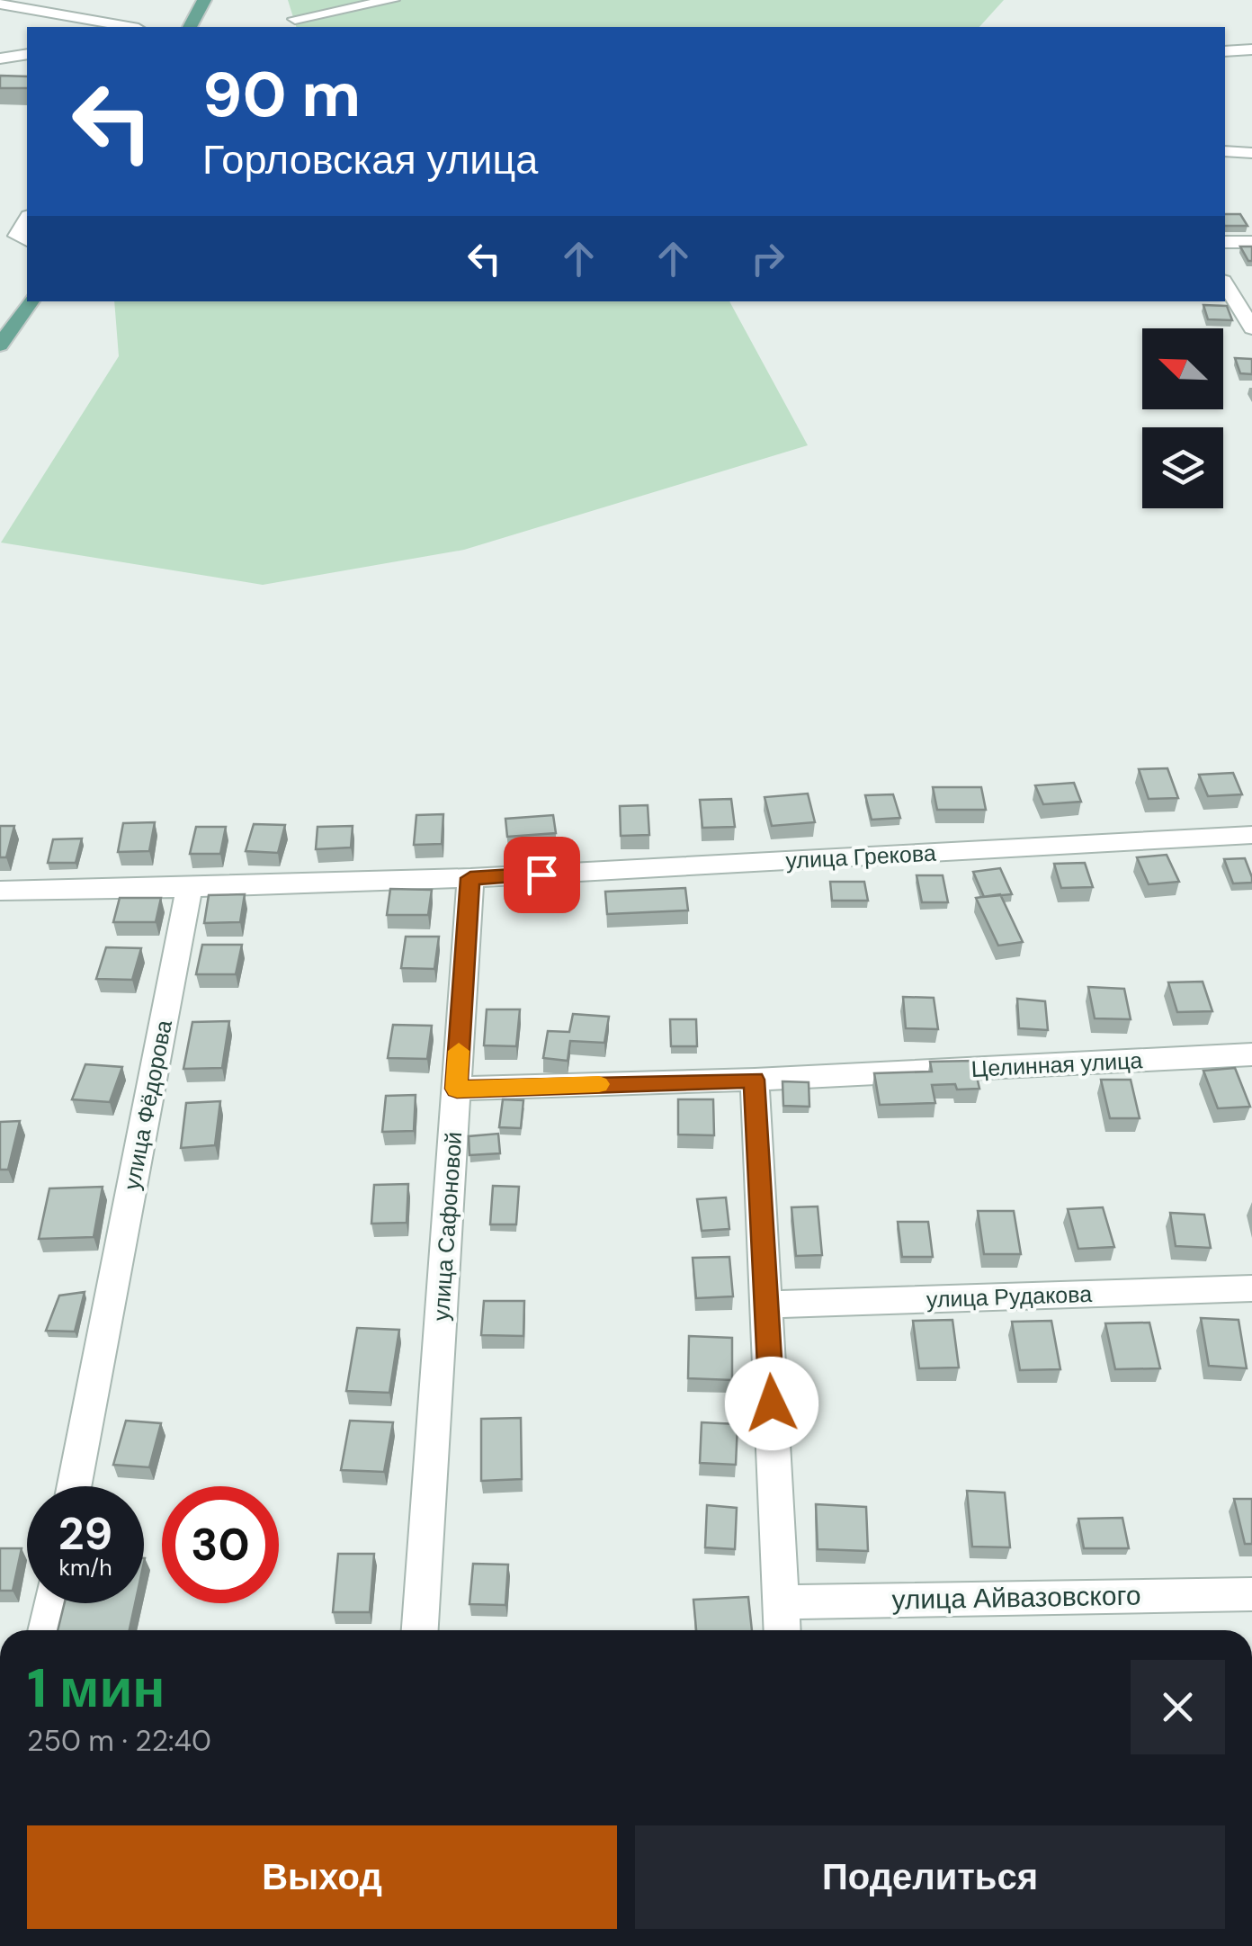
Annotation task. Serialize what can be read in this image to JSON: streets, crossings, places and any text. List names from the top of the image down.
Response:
{
  "streets": {
    "street": [
      "улица Грекова",
      "Целинная улица",
      "улица Фёдорова",
      "улица Сафоновой",
      "улица Рудакова",
      "улица Айвазовского"
    ]
  },
  "crossings": [
    ["улица Грекова", "улица Сафоновой"],
    ["Целинная улица", "улица Сафоновой"]
  ],
  "north": "top left",
  "page": {
    "turn": ["90 m", "Горловская улица"],
    "speed": "29 km/h",
    "limit": "30",
    "heading": ["1 мин", "250 m · 22:40"],
    "buttons": ["Выход", "Поделиться"]
  }
}
